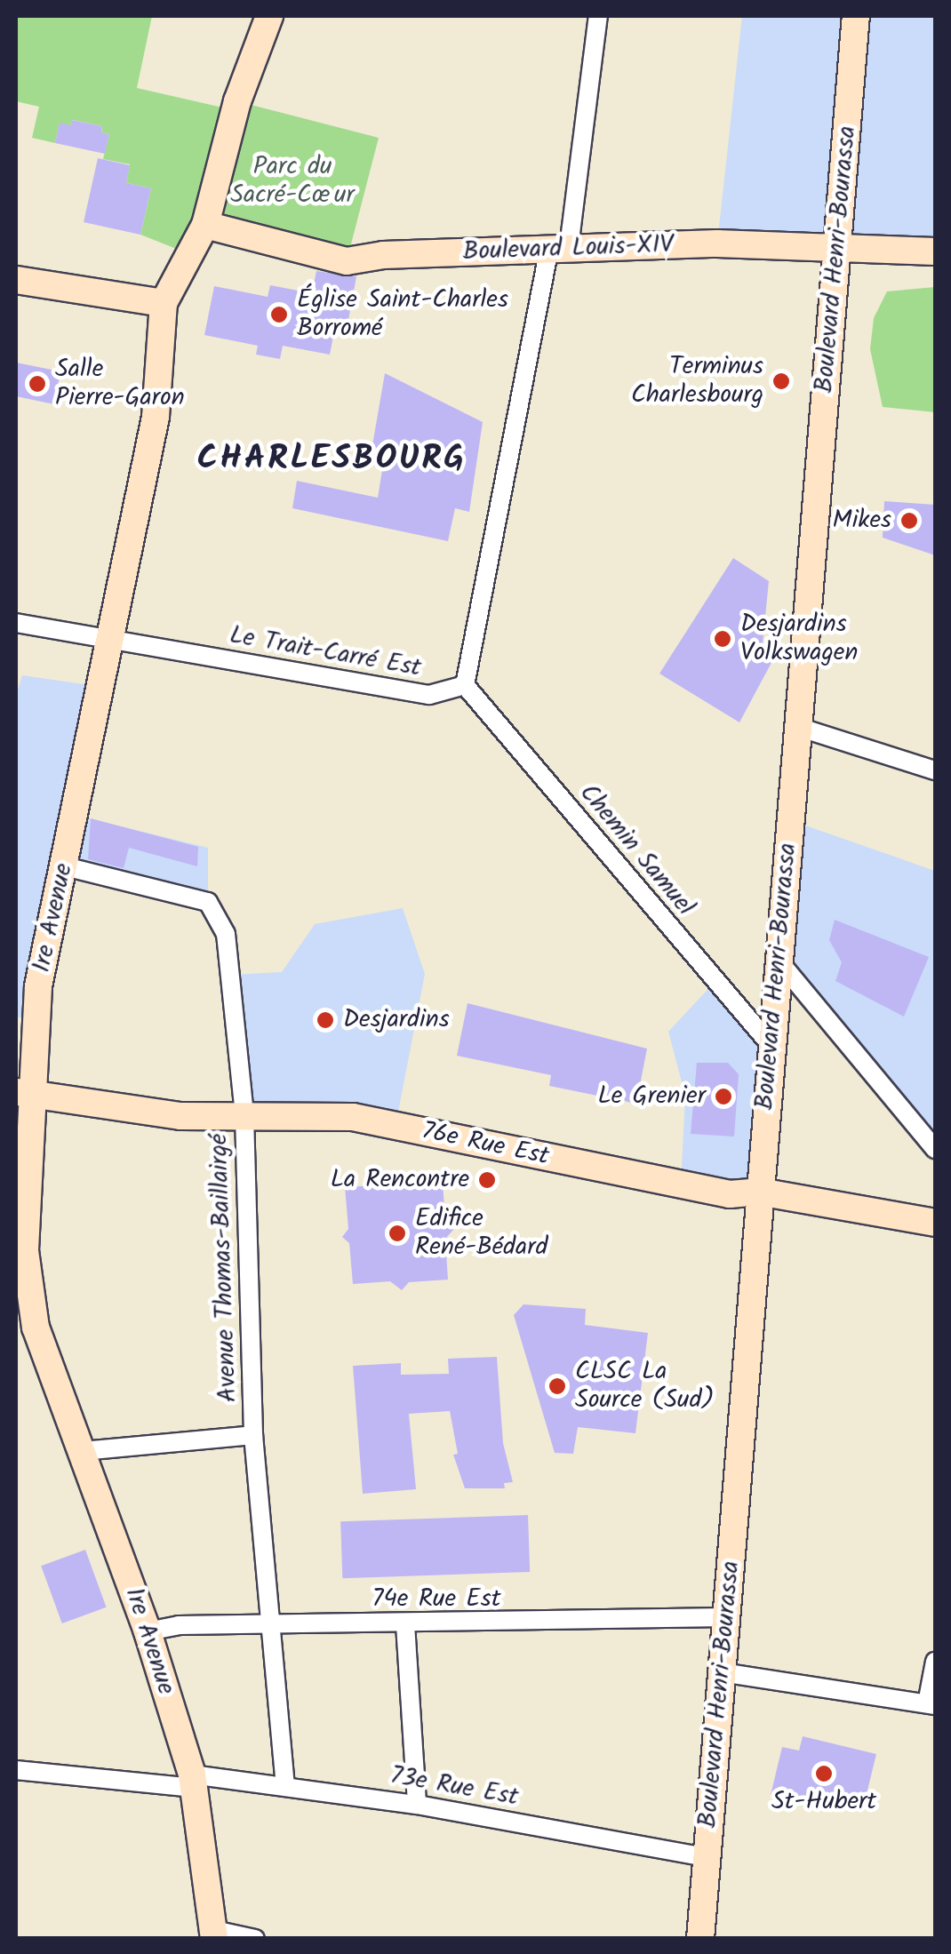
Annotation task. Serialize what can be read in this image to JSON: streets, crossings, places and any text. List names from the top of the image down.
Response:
{
  "streets": {
    "main road": [
      "Boulevard Louis-XIV",
      "Boulevard Henri-Bourassa",
      "1re Avenue",
      "76e Rue Est"
    ],
    "street": [
      "Le Trait-Carré Est",
      "Chemin Samuel",
      "Avenue Thomas-Baillairgé",
      "74e Rue Est",
      "73e Rue Est"
    ]
  },
  "crossings": [
    ["Boulevard Louis-XIV", "Boulevard Henri-Bourassa"],
    ["Boulevard Henri-Bourassa", "Chemin Samuel"],
    ["Boulevard Henri-Bourassa", "76e Rue Est"],
    ["Boulevard Henri-Bourassa", "74e Rue Est"],
    ["Boulevard Henri-Bourassa", "73e Rue Est"],
    ["Le Trait-Carré Est", "Chemin Samuel"],
    ["Le Trait-Carré Est", "1re Avenue"],
    ["1re Avenue", "76e Rue Est"],
    ["1re Avenue", "Avenue Thomas-Baillairgé"],
    ["1re Avenue", "74e Rue Est"],
    ["1re Avenue", "73e Rue Est"],
    ["76e Rue Est", "Avenue Thomas-Baillairgé"],
    ["Avenue Thomas-Baillairgé", "74e Rue Est"],
    ["Avenue Thomas-Baillairgé", "73e Rue Est"]
  ],
  "districts": ["CHARLESBOURG"],
  "parks": ["Parc du Sacré-Cœur"],
  "places": [
    "Église Saint-Charles Borromé",
    "Terminus Charlesbourg",
    "Salle Pierre-Garon",
    "Mikes",
    "Desjardins Volkswagen",
    "Desjardins",
    "Le Grenier",
    "La Rencontre",
    "Edifice René-Bédard",
    "CLSC La Source (Sud)",
    "St-Hubert"
  ]
}
